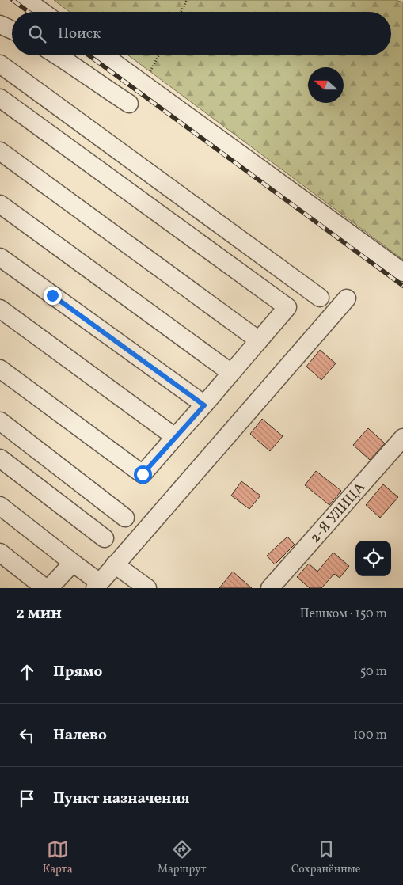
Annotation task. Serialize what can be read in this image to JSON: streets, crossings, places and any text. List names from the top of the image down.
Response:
{
  "streets": {
    "street": ["2-Я УЛИЦА"]
  },
  "north": "left",
  "page": {
    "search": "Поиск",
    "heading": ["2 мин", "Пешком · 150 m"],
    "list": [
      ["Прямо", "50 m"],
      ["Налево", "100 m"],
      "Пункт назначения"
    ],
    "nav": ["Карта", "Маршрут", "Сохранённые"]
  }
}
